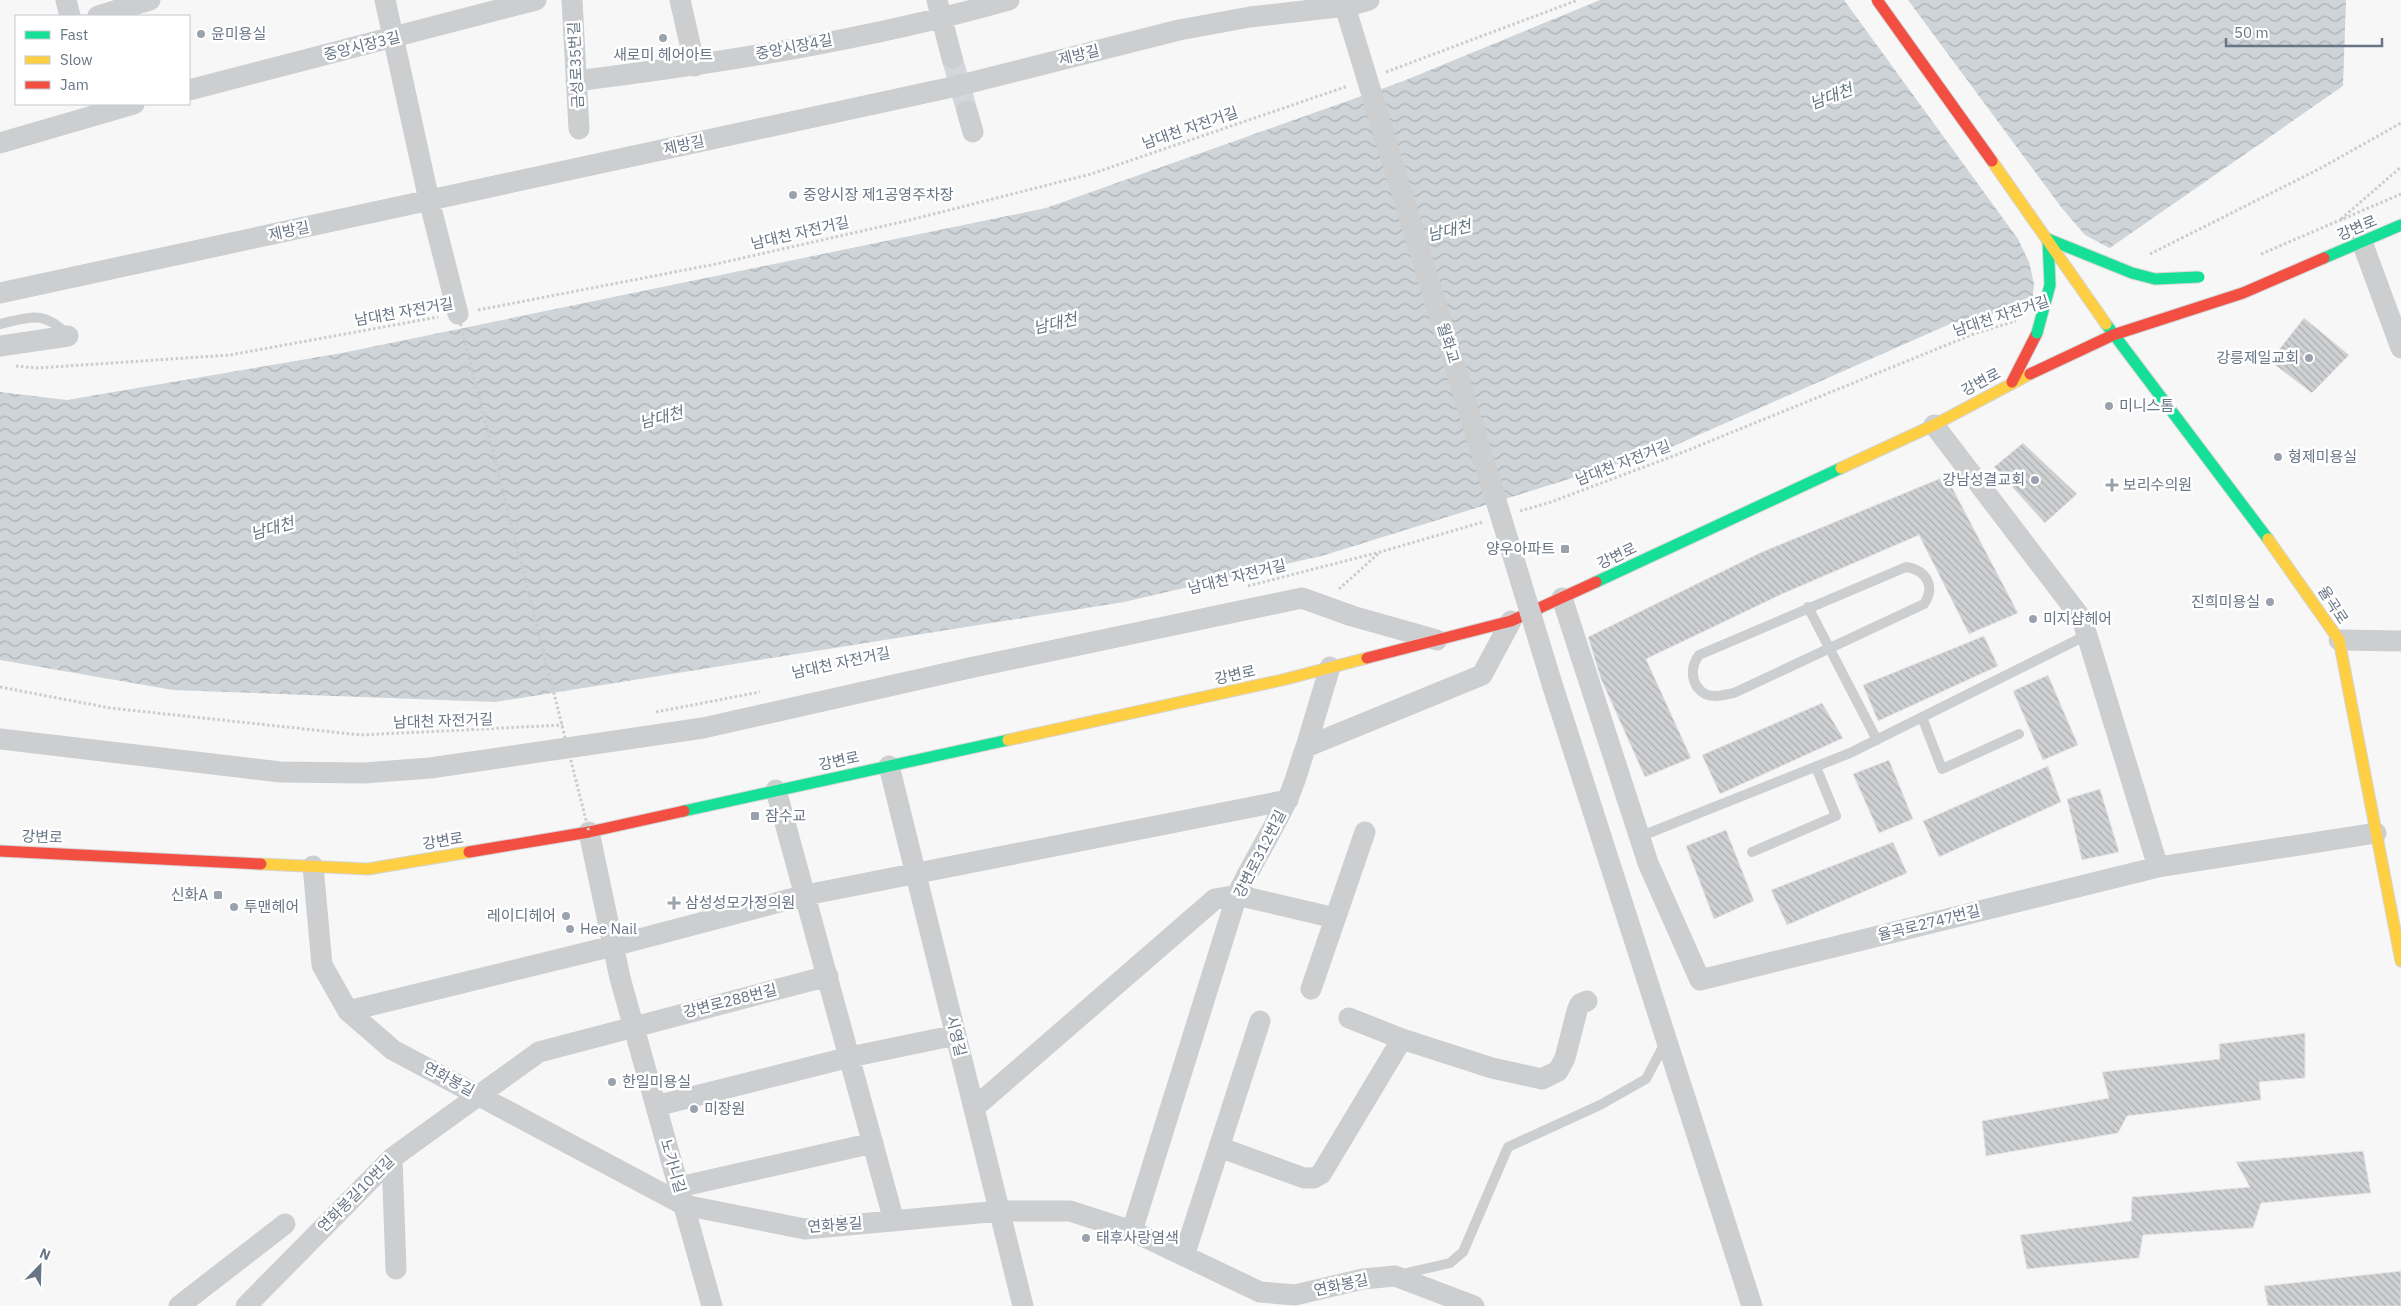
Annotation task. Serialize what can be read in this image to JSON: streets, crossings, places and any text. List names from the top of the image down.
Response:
{
  "streets": {
    "street": [
      "중앙시장3길",
      "중앙시장4길",
      "제방길",
      "금성로35번길",
      "강변로",
      "월화교",
      "율곡로",
      "강변로312번길",
      "율곡로2747번길",
      "강변로288번길",
      "시영길",
      "연화봉길",
      "노가니길",
      "연화봉길10번길"
    ],
    "path": ["남대천 자전거길"]
  },
  "crossings": [
    ["중앙시장4길", "금성로35번길"],
    ["강변로", "율곡로"],
    ["강변로", "강변로312번길"],
    ["강변로", "시영길"],
    ["강변로", "연화봉길"],
    ["강변로", "노가니길"],
    ["율곡로", "율곡로2747번길"],
    ["강변로312번길", "연화봉길"],
    ["강변로288번길", "노가니길"],
    ["시영길", "연화봉길"],
    ["연화봉길", "노가니길"],
    ["연화봉길", "연화봉길10번길"]
  ],
  "water": ["남대천"],
  "places": {
    "other": [
      "윤미용실",
      "새로미 헤어아트",
      "중앙시장 제1공영주차장",
      "강릉제일교회",
      "미니스톰",
      "형제미용실",
      "강남성결교회",
      "진희미용실",
      "미지샵헤어",
      "투맨헤어",
      "레이디헤어",
      "Hee Nail",
      "한일미용실",
      "미장원",
      "태후사랑염색"
    ],
    "health": ["보리수의원", "삼성성모가정의원"],
    "transit": ["양우아파트", "잠수교", "신화A"]
  },
  "legend": ["Fast", "Slow", "Jam"],
  "scale_bar": "50 m",
  "north": "top right"
}
